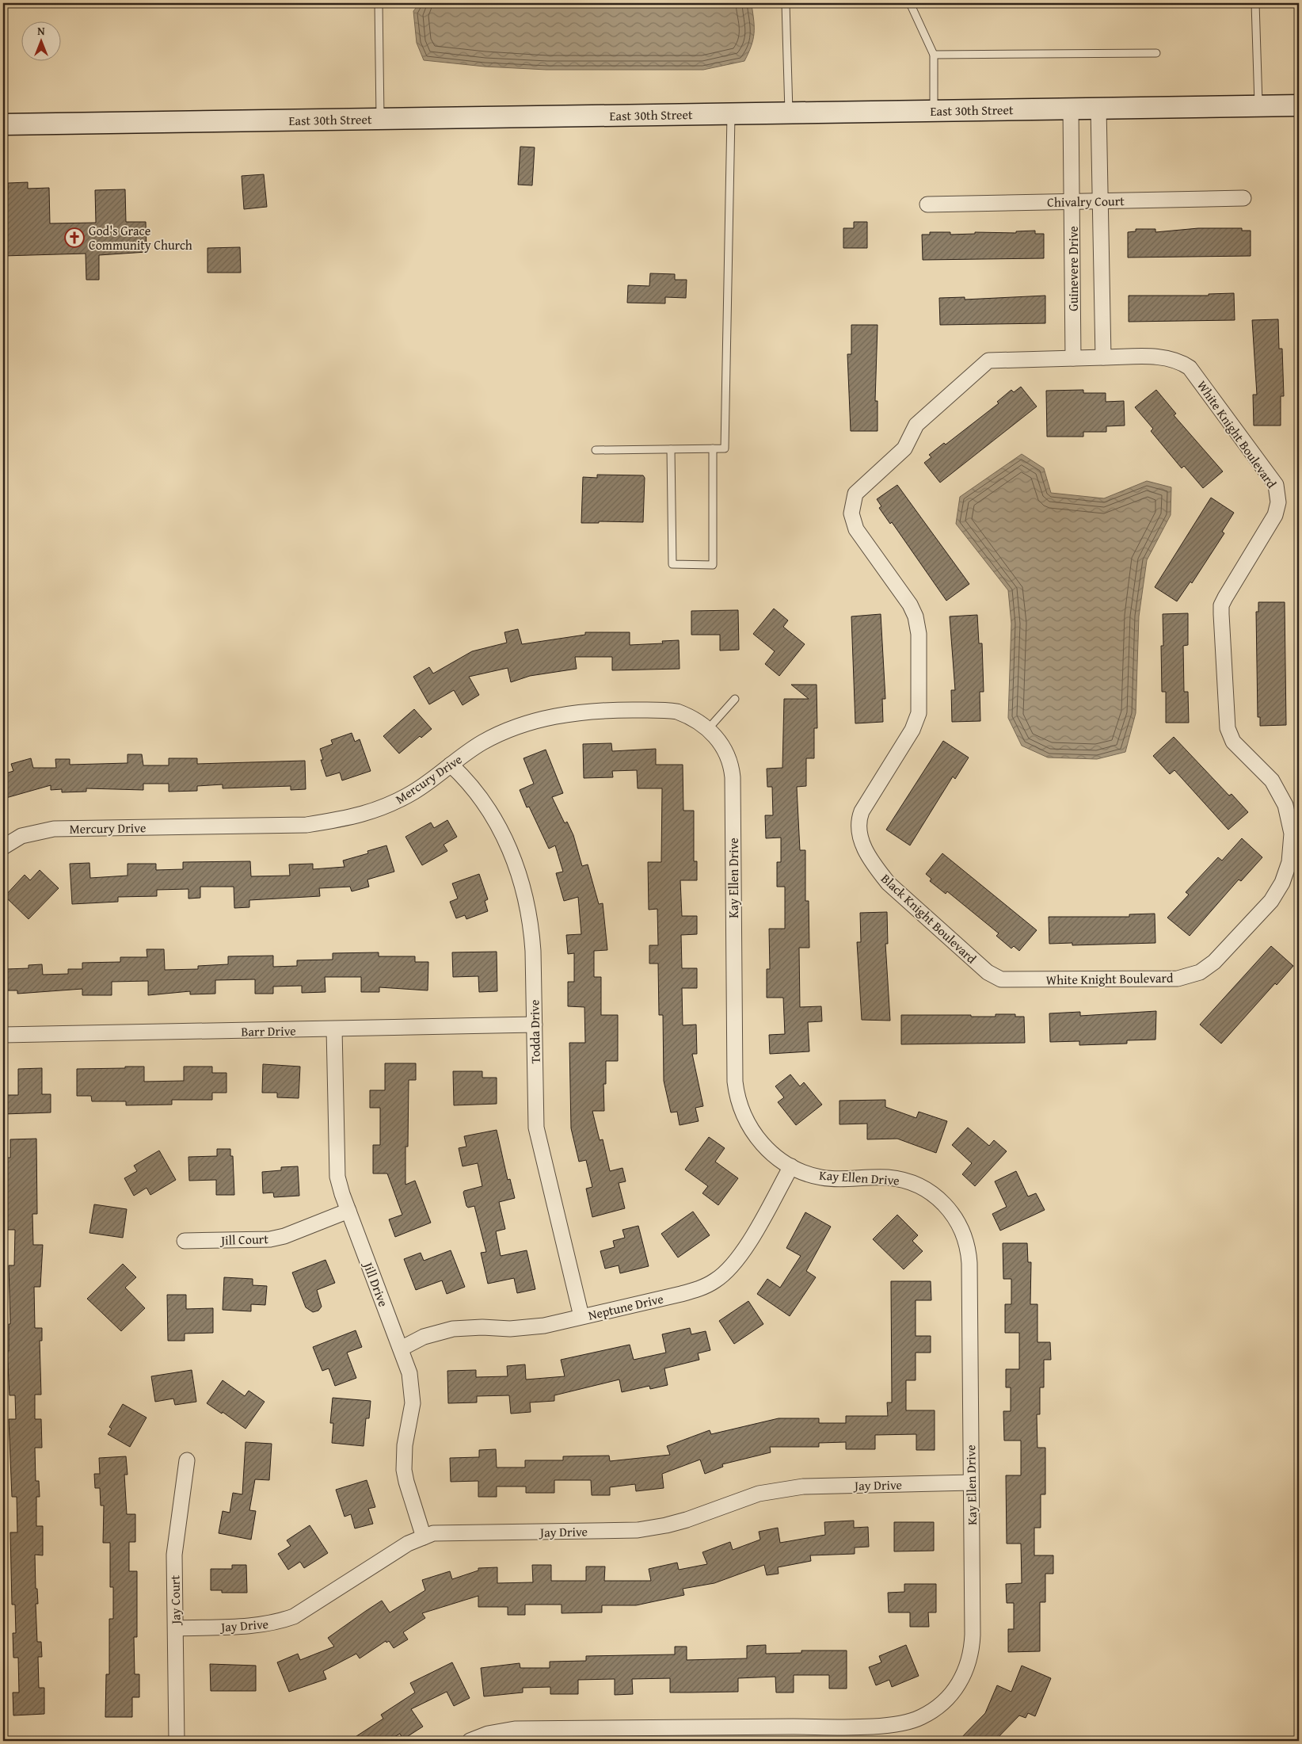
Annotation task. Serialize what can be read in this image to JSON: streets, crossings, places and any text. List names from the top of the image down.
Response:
{
  "streets": {
    "main road": ["East 30th Street"],
    "street": [
      "Chivalry Court",
      "Guinevere Drive",
      "White Knight Boulevard",
      "Mercury Drive",
      "Kay Ellen Drive",
      "Black Knight Boulevard",
      "Barr Drive",
      "Todda Drive",
      "Jill Court",
      "Jill Drive",
      "Neptune Drive",
      "Jay Drive",
      "Jay Court"
    ]
  },
  "crossings": [
    ["East 30th Street", "Guinevere Drive"],
    ["Chivalry Court", "Guinevere Drive"],
    ["Guinevere Drive", "Black Knight Boulevard"],
    ["White Knight Boulevard", "Black Knight Boulevard"],
    ["Mercury Drive", "Kay Ellen Drive"],
    ["Mercury Drive", "Todda Drive"],
    ["Kay Ellen Drive", "Neptune Drive"],
    ["Kay Ellen Drive", "Jay Drive"],
    ["Barr Drive", "Todda Drive"],
    ["Barr Drive", "Jill Drive"],
    ["Todda Drive", "Neptune Drive"],
    ["Jill Court", "Jill Drive"],
    ["Jill Drive", "Neptune Drive"],
    ["Jill Drive", "Jay Drive"],
    ["Jay Drive", "Jay Court"]
  ],
  "places": {
    "church": ["God's Grace Community Church"]
  },
  "north": "top"
}
